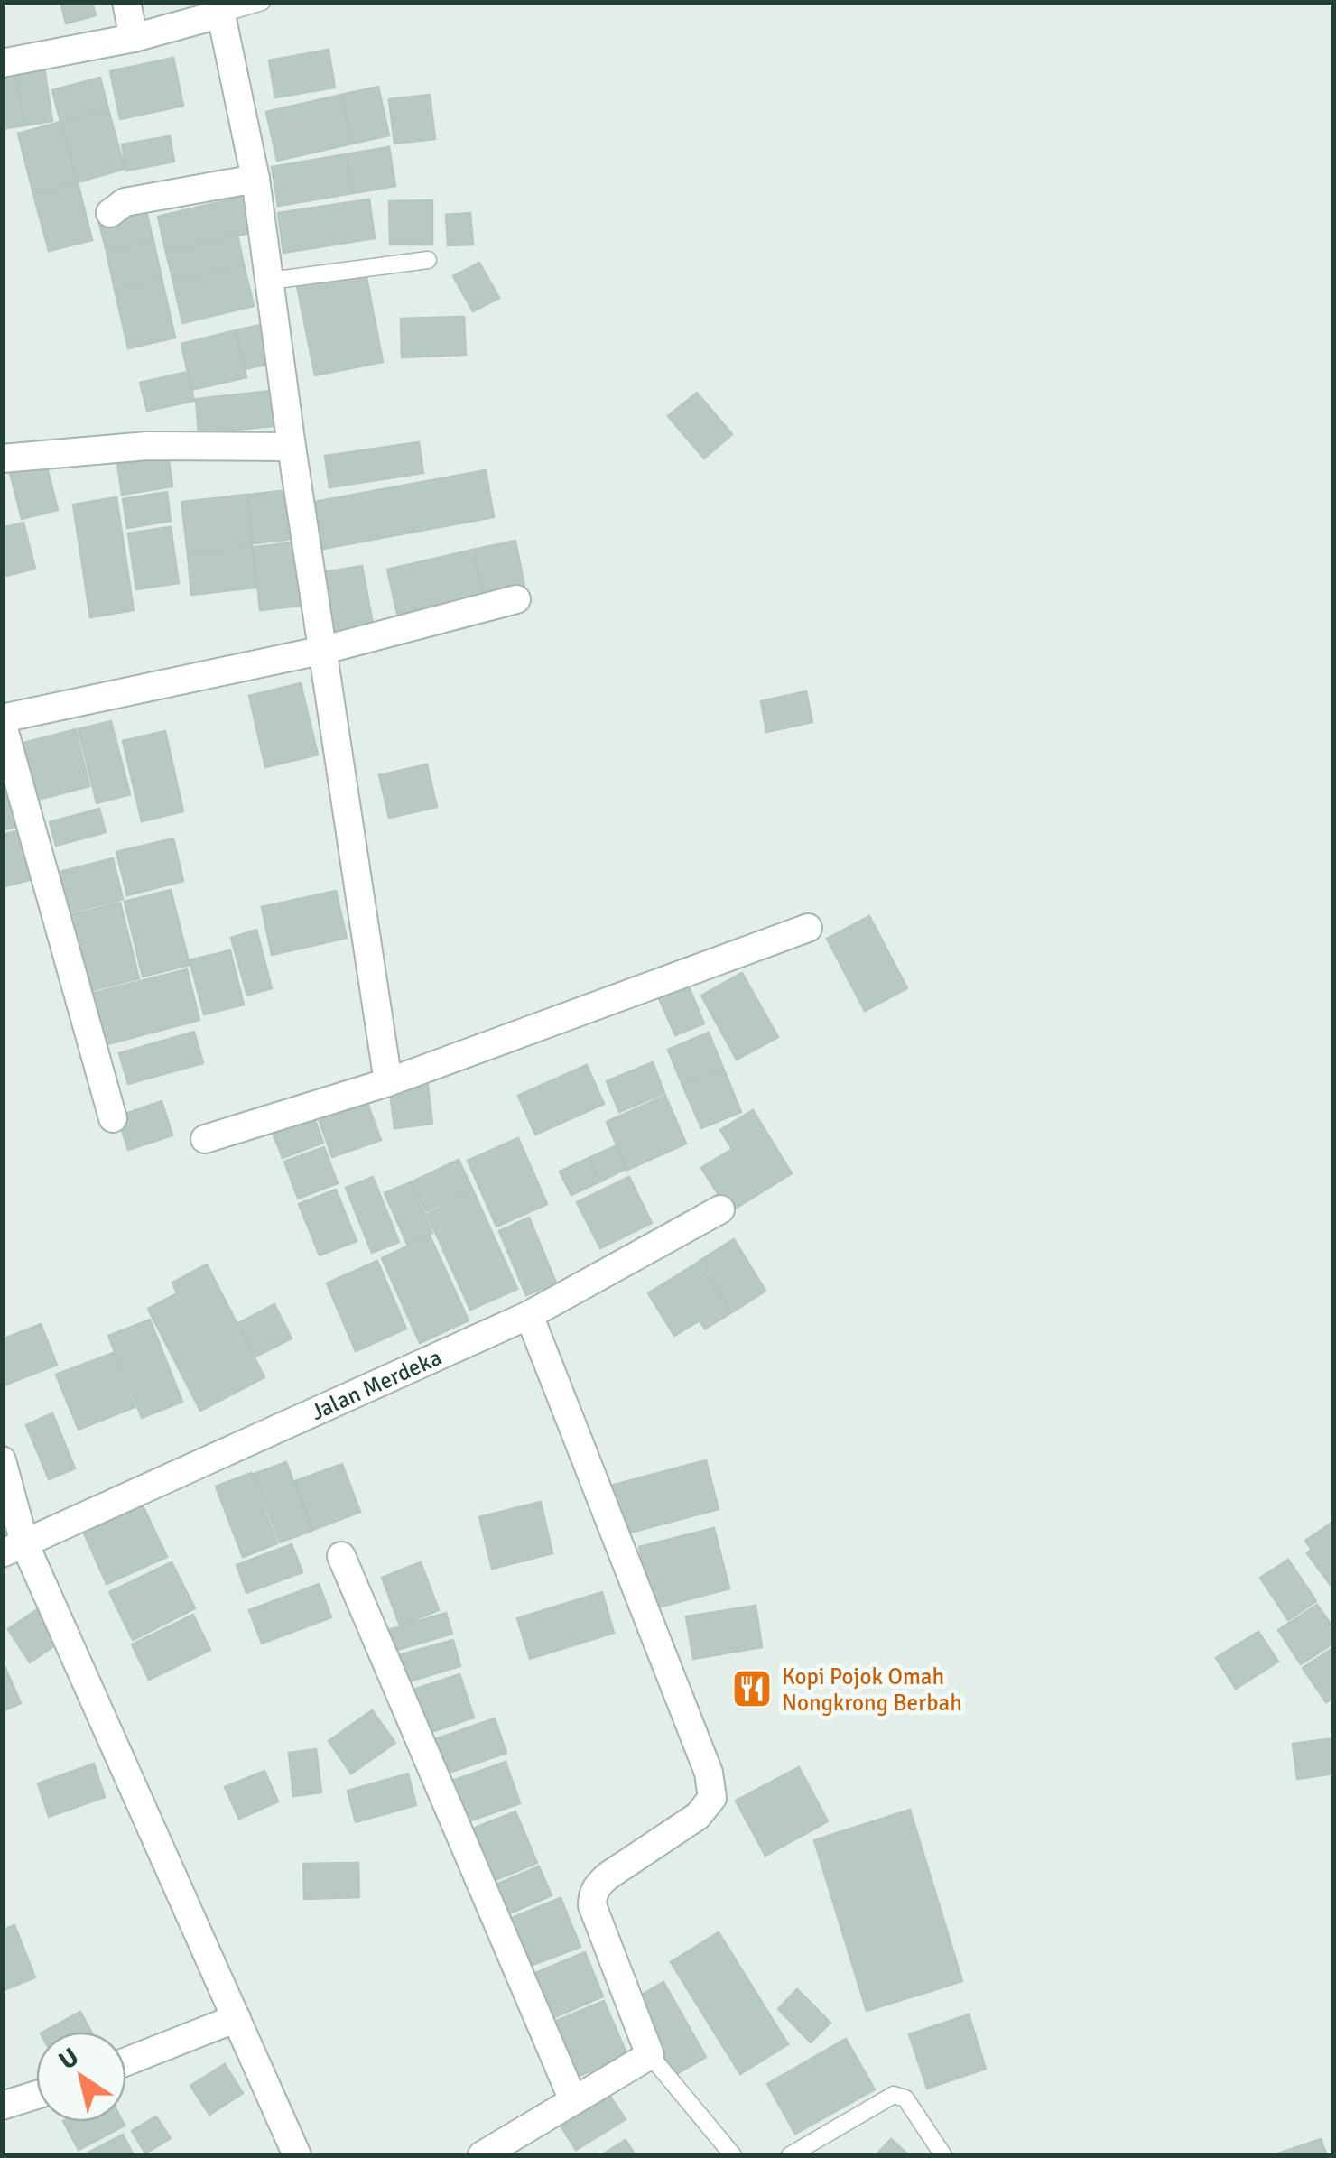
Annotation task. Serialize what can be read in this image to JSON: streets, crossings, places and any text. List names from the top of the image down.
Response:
{
  "streets": {
    "street": ["Jalan Merdeka"]
  },
  "places": {
    "restaurant": ["Kopi Pojok Omah Nongkrong Berbah"]
  },
  "north": "top left"
}
